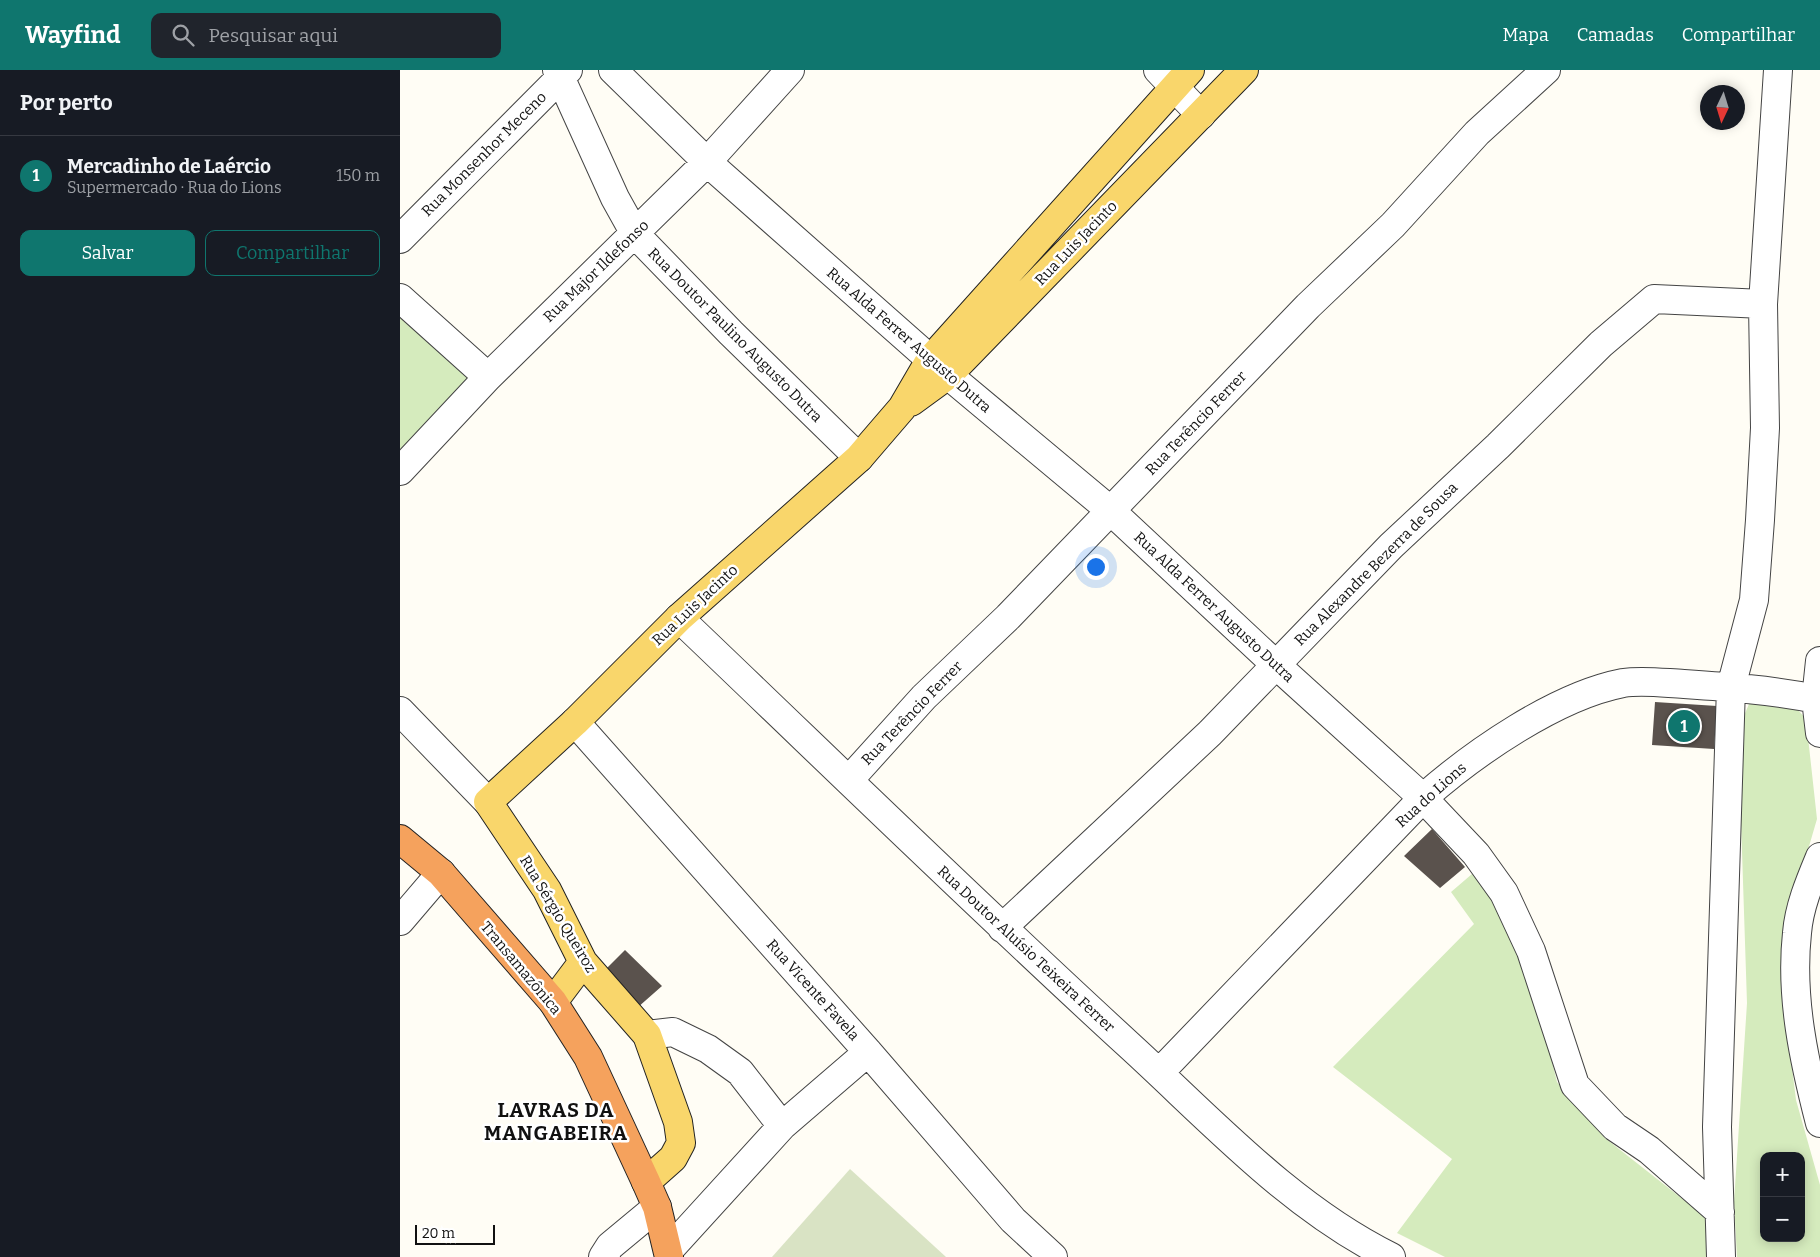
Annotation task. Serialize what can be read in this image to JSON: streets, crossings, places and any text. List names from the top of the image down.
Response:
{
  "streets": {
    "highway": ["Transamazônica"],
    "main road": ["Rua Luis Jacinto", "Rua Sérgio Queiroz"],
    "street": [
      "Rua Monsenhor Meceno",
      "Rua Major Ildefonso",
      "Rua Doutor Paulino Augusto Dutra",
      "Rua Alda Ferrer Augusto Dutra",
      "Rua Terêncio Ferrer",
      "Rua Alexandre Bezerra de Sousa",
      "Rua do Lions",
      "Rua Doutor Aluísio Teixeira Ferrer",
      "Rua Vicente Favela"
    ]
  },
  "crossings": [
    ["Rua Monsenhor Meceno", "Rua Doutor Paulino Augusto Dutra"],
    ["Rua Luis Jacinto", "Rua Doutor Paulino Augusto Dutra"],
    ["Rua Luis Jacinto", "Rua Alda Ferrer Augusto Dutra"],
    ["Rua Luis Jacinto", "Rua Sérgio Queiroz"],
    ["Rua Luis Jacinto", "Rua Doutor Aluísio Teixeira Ferrer"],
    ["Rua Luis Jacinto", "Rua Vicente Favela"],
    ["Rua Major Ildefonso", "Rua Doutor Paulino Augusto Dutra"],
    ["Rua Major Ildefonso", "Rua Alda Ferrer Augusto Dutra"],
    ["Rua Alda Ferrer Augusto Dutra", "Rua Terêncio Ferrer"],
    ["Rua Alda Ferrer Augusto Dutra", "Rua Alexandre Bezerra de Sousa"],
    ["Rua Alda Ferrer Augusto Dutra", "Rua do Lions"],
    ["Rua Terêncio Ferrer", "Rua Doutor Aluísio Teixeira Ferrer"],
    ["Rua Alexandre Bezerra de Sousa", "Rua Doutor Aluísio Teixeira Ferrer"],
    ["Rua do Lions", "Rua Doutor Aluísio Teixeira Ferrer"],
    ["Rua Sérgio Queiroz", "Transamazônica"]
  ],
  "districts": ["LAVRAS DA MANGABEIRA"],
  "scale_bar": "20 m",
  "north": "bottom",
  "page": {
    "header": "Wayfind",
    "search": "Pesquisar aqui",
    "nav": ["Mapa", "Camadas", "Compartilhar"],
    "heading": "Por perto",
    "list": [
      {
        "mark": "1",
        "name": "Mercadinho de Laércio",
        "note": "Supermercado · Rua do Lions",
        "value": "150 m"
      }
    ],
    "buttons": ["Salvar", "Compartilhar"],
    "pins": "1",
    "map_buttons": ["+", "−"],
    "scale": "20 m"
  }
}
